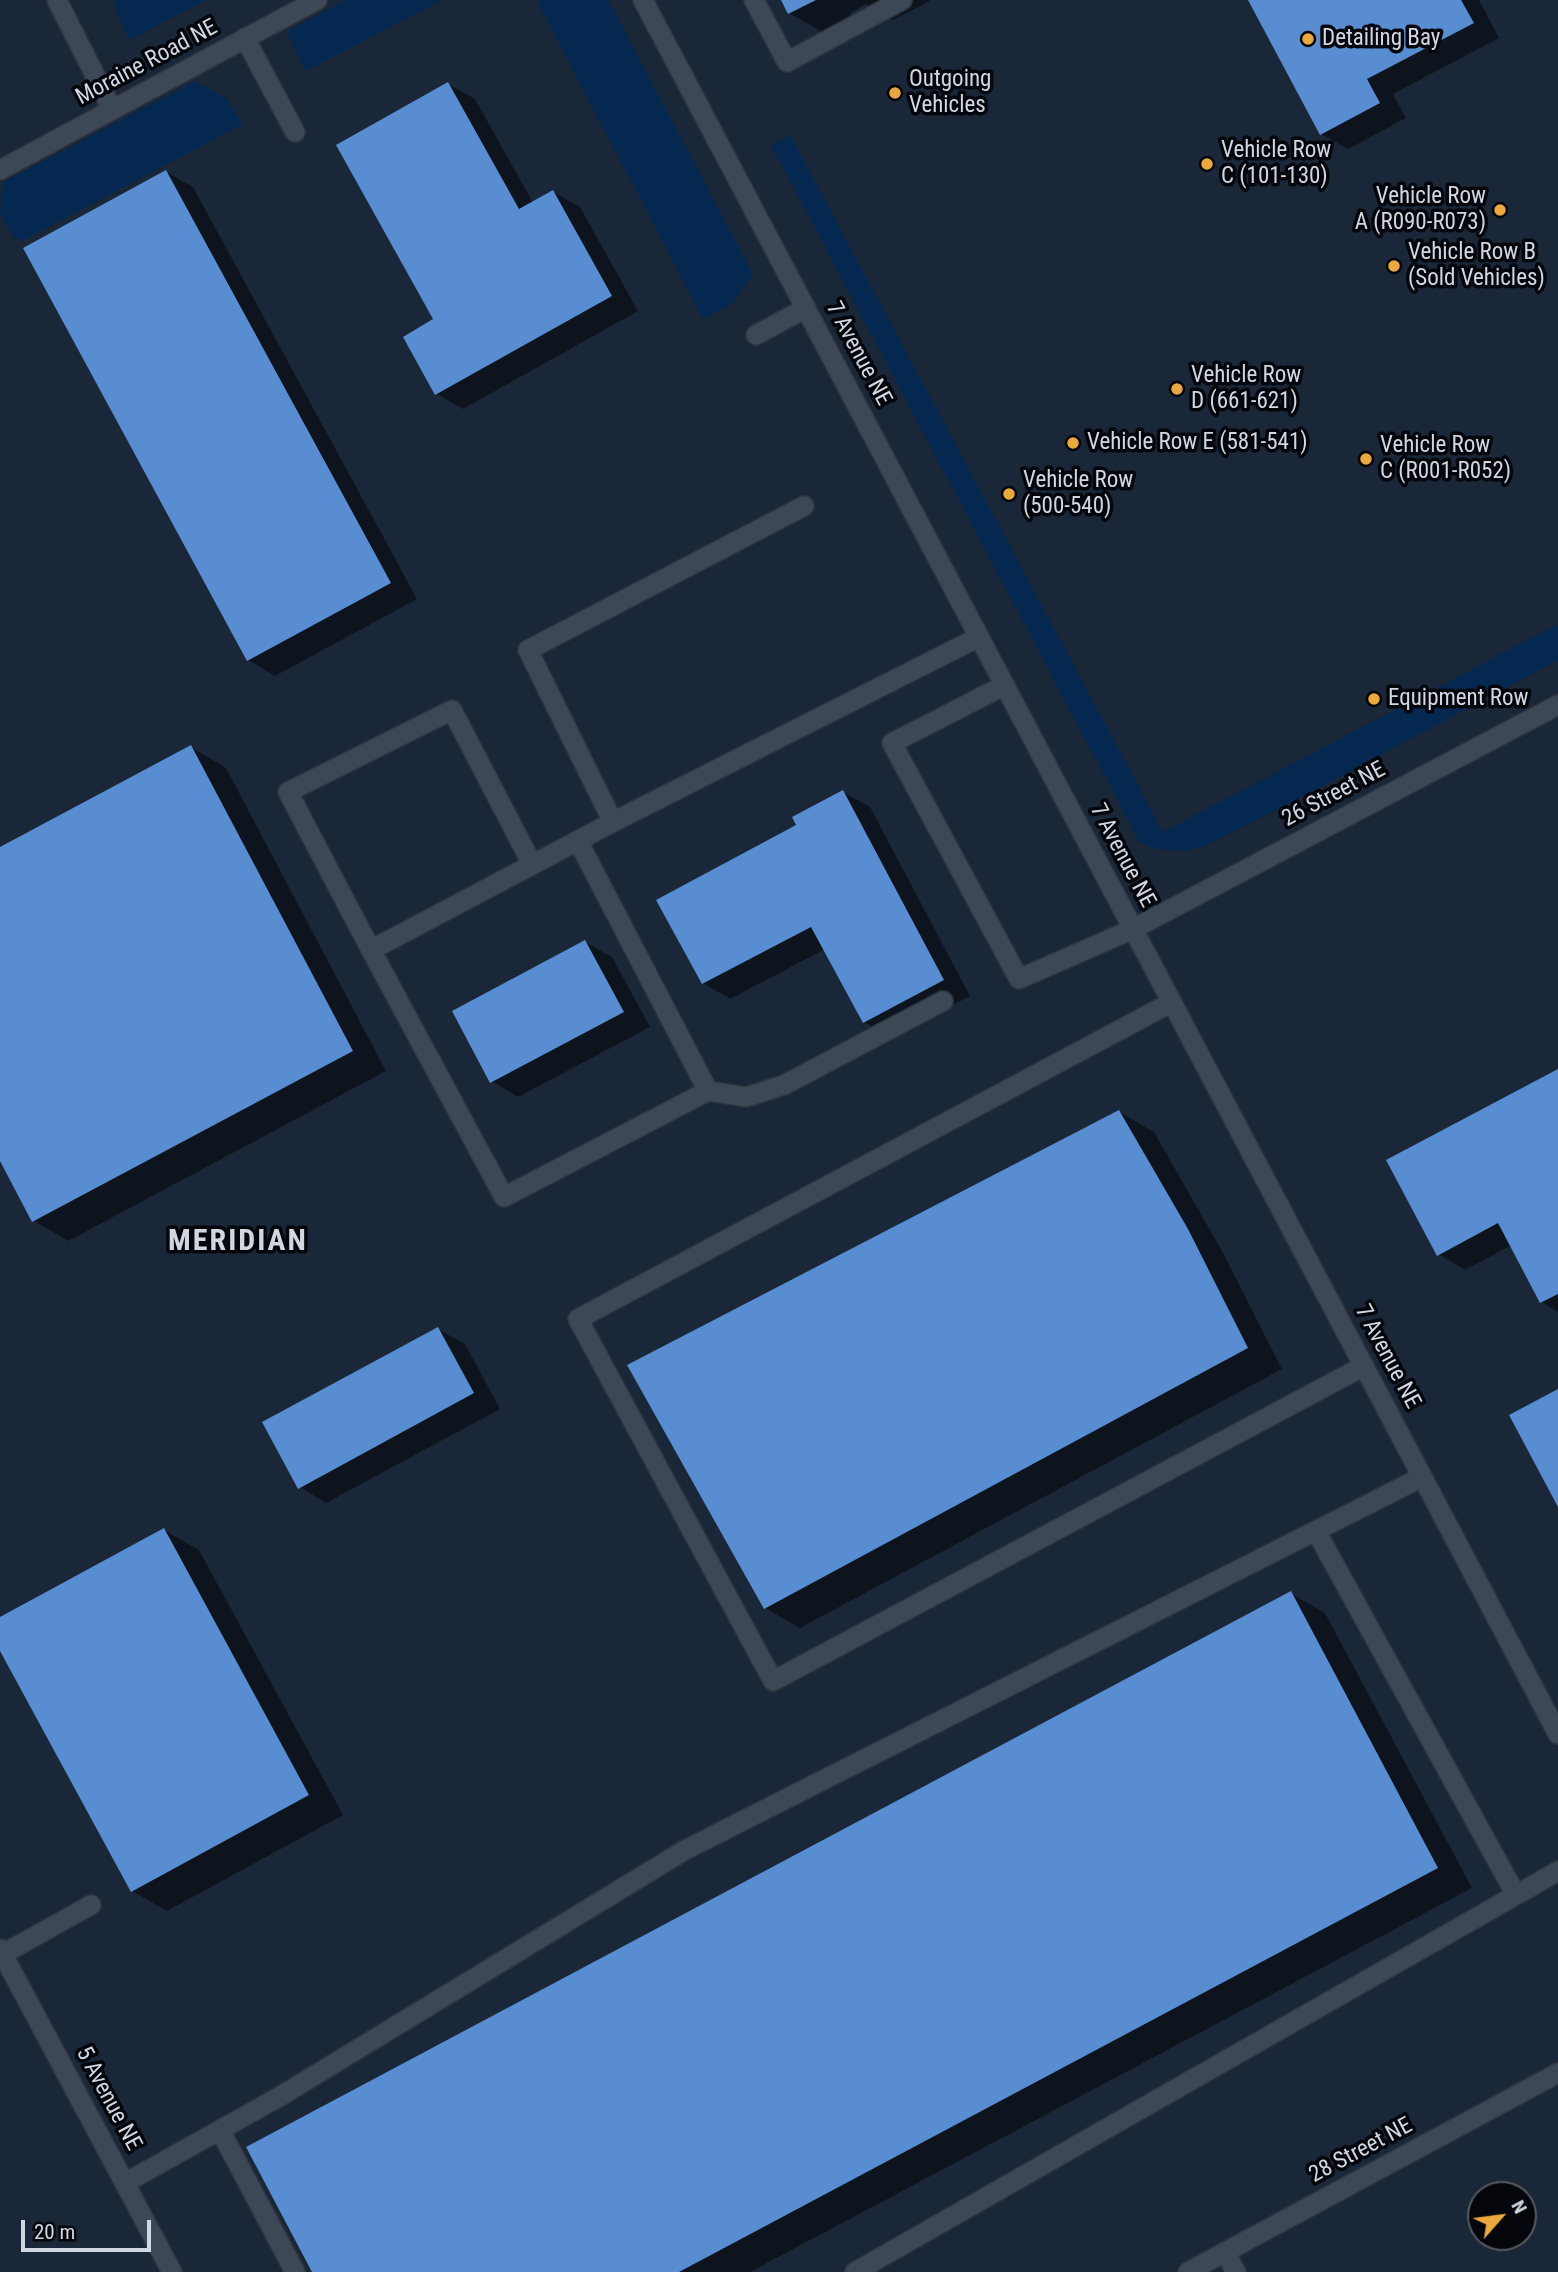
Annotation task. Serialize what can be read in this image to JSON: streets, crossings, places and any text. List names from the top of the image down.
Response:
{
  "streets": {
    "street": [
      "Moraine Road NE",
      "7 Avenue NE",
      "26 Street NE",
      "5 Avenue NE",
      "28 Street NE"
    ]
  },
  "crossings": [
    ["7 Avenue NE", "26 Street NE"]
  ],
  "districts": ["MERIDIAN"],
  "places": [
    "Detailing Bay",
    "Outgoing Vehicles",
    "Vehicle Row C (101-130)",
    "Vehicle Row A (R090-R073)",
    "Vehicle Row B (Sold Vehicles)",
    "Vehicle Row D (661-621)",
    "Vehicle Row E (581-541)",
    "Vehicle Row C (R001-R052)",
    "Vehicle Row (500-540)",
    "Equipment Row"
  ],
  "scale_bar": "20 m",
  "north": "top right"
}
